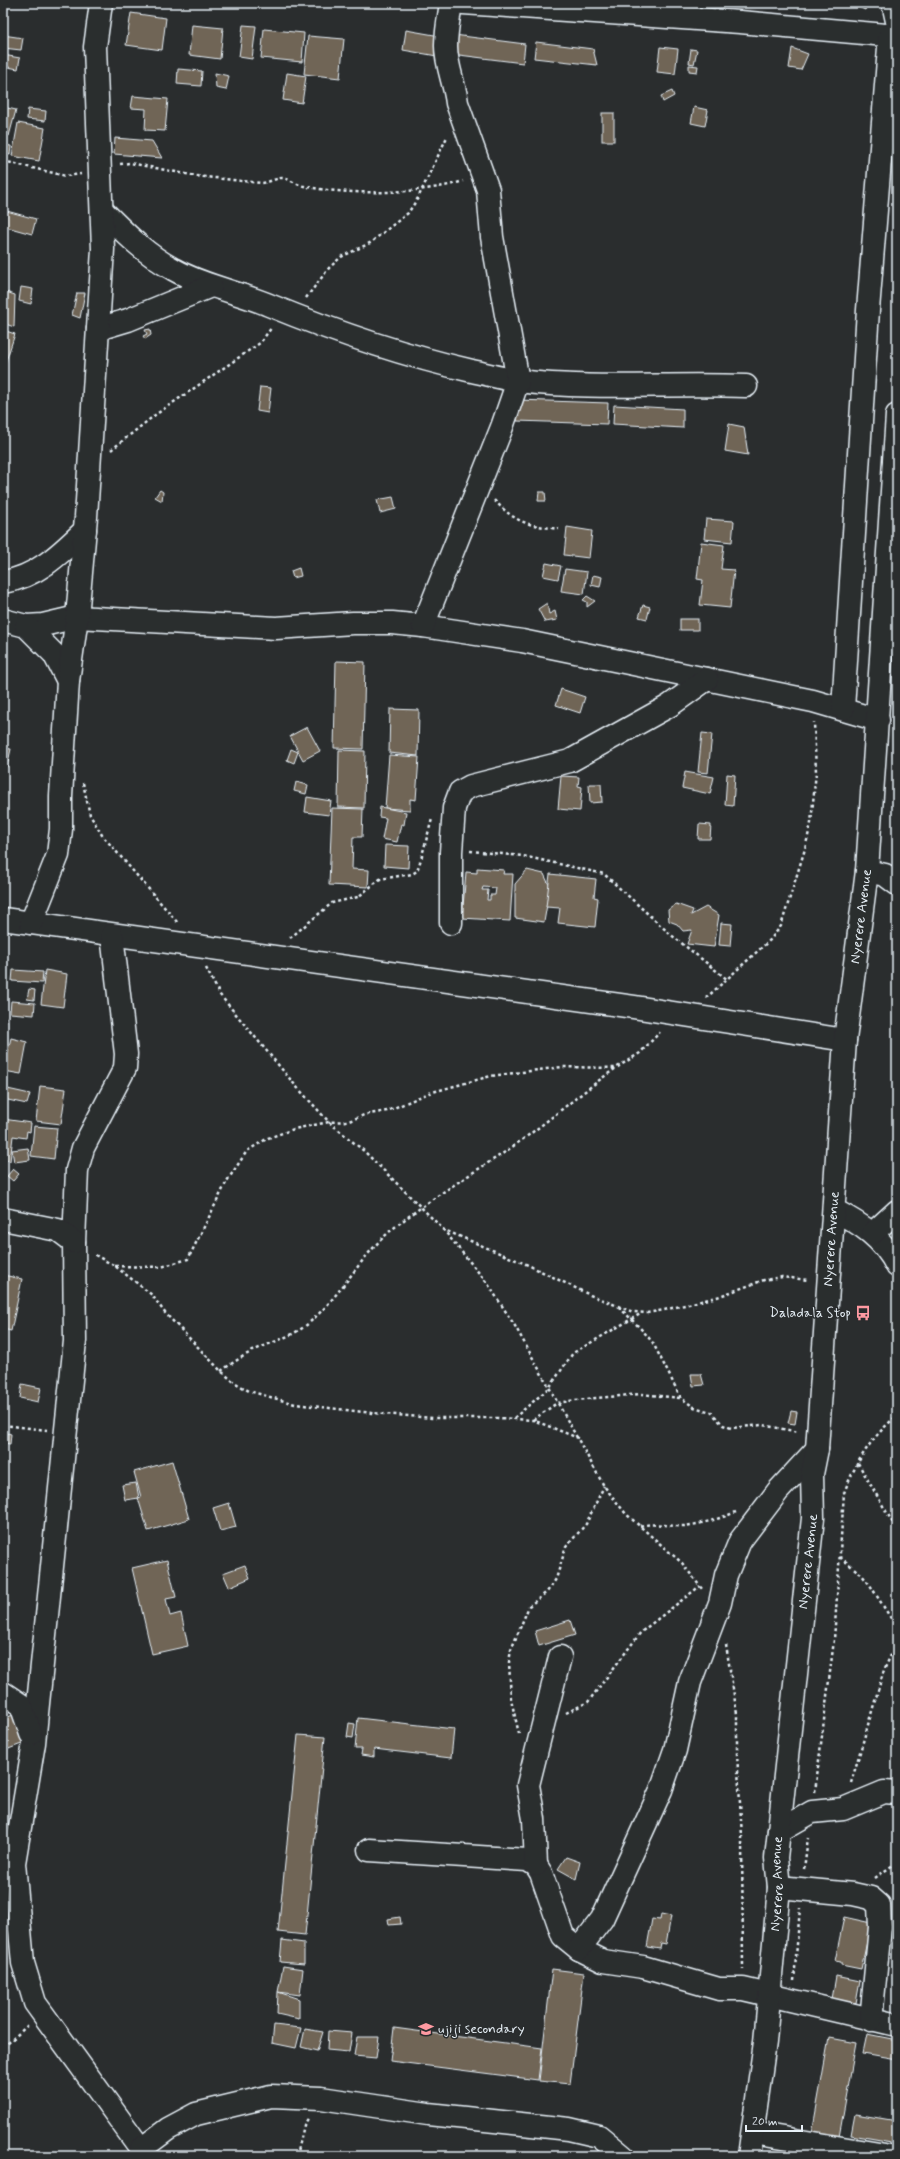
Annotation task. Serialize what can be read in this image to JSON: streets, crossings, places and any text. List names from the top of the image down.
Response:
{
  "streets": {
    "street": ["Nyerere Avenue"]
  },
  "places": {
    "bus stop": ["Daladala Stop"],
    "school or university": ["ujiji secondary"]
  },
  "scale_bar": "20 m"
}
